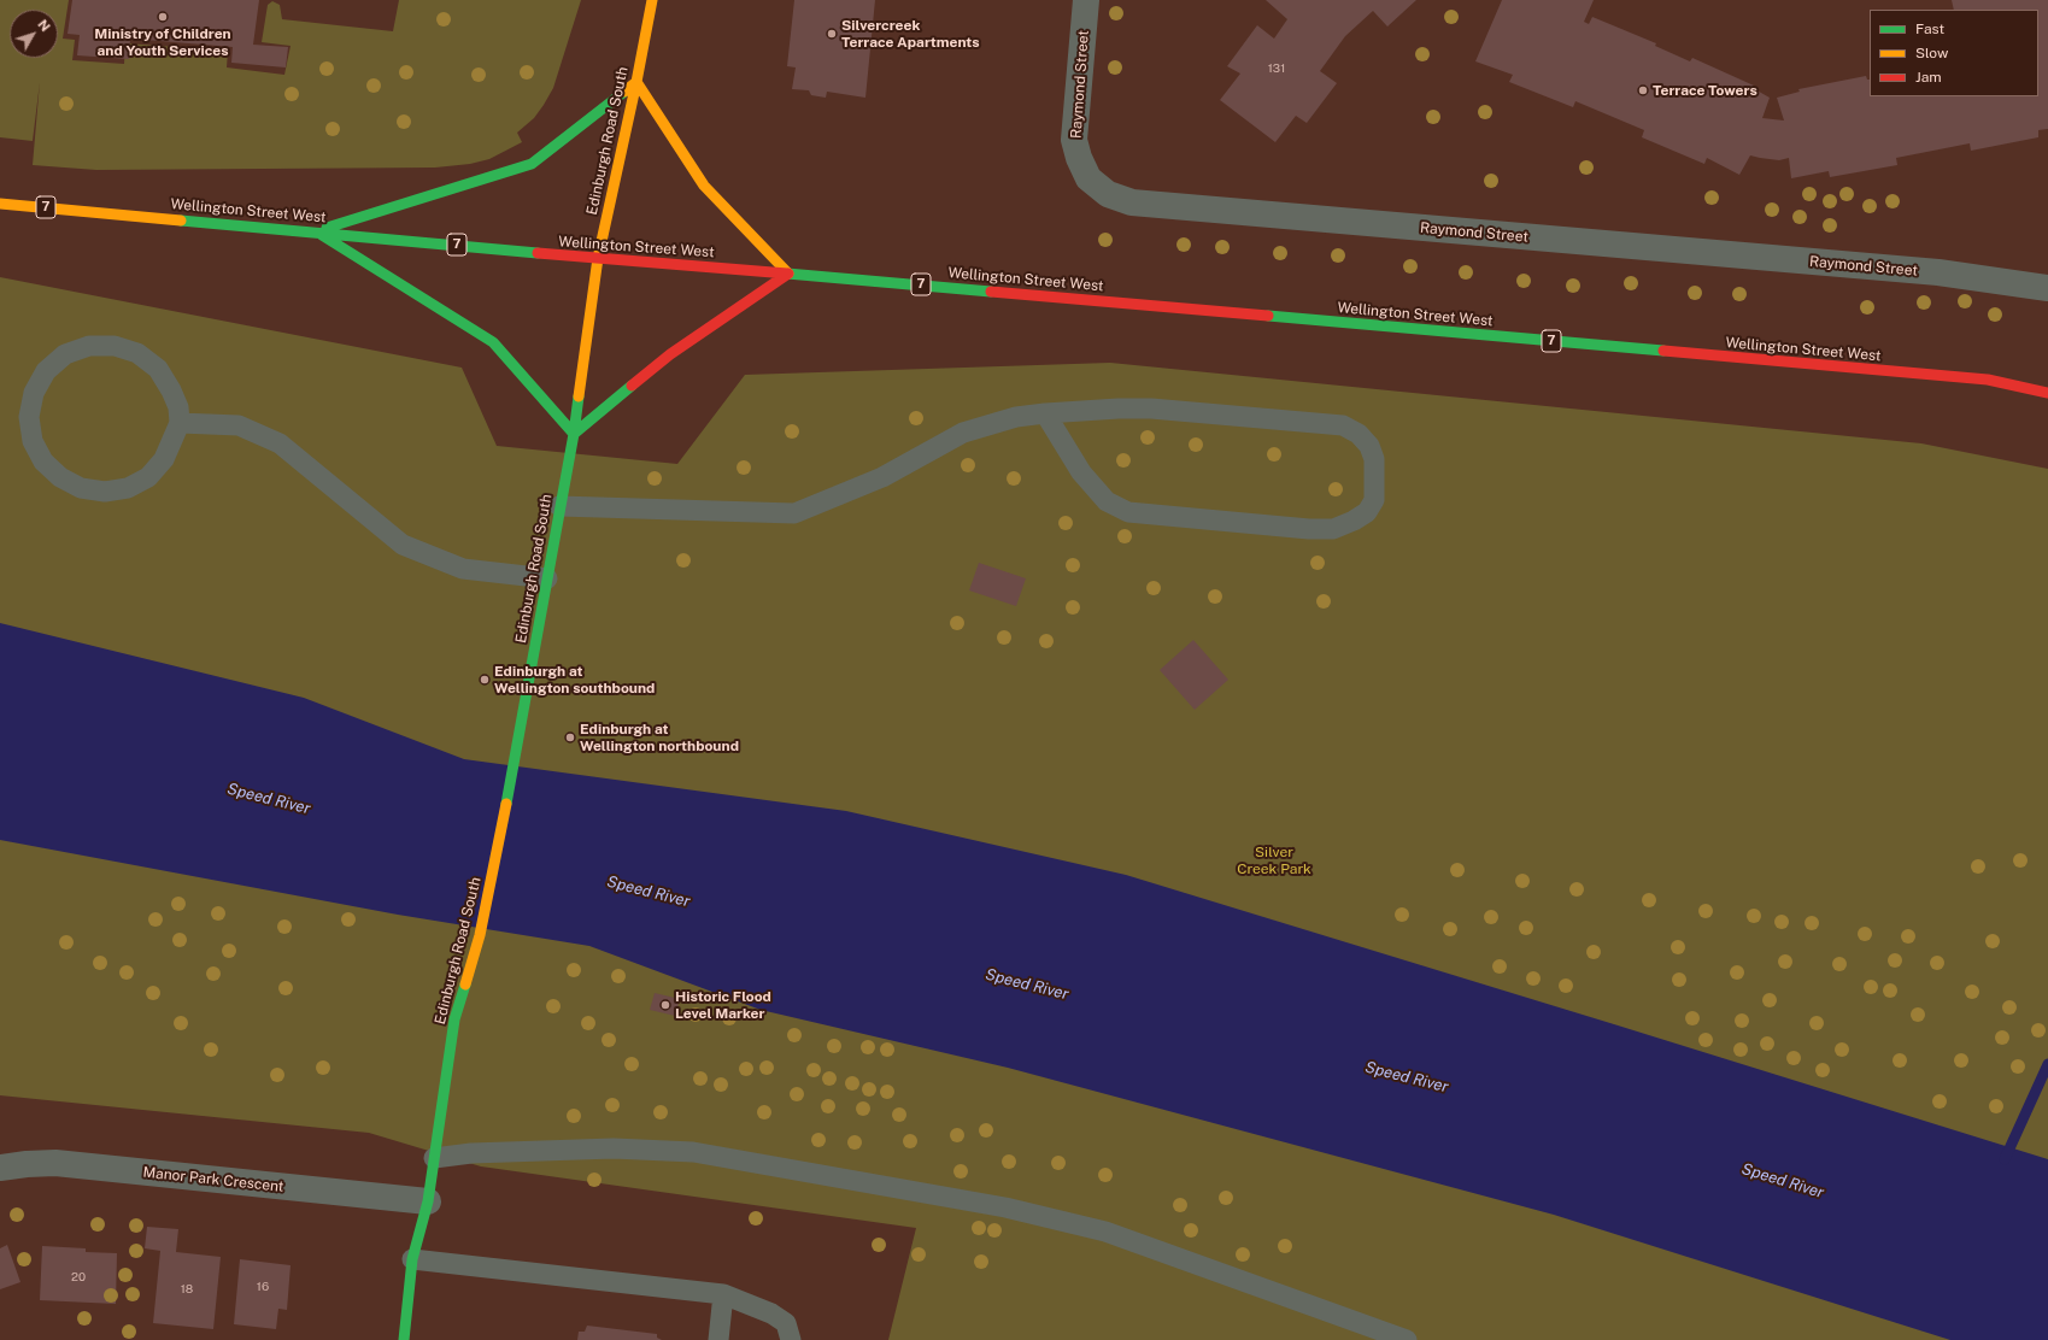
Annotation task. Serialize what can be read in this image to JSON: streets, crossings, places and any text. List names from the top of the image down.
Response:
{
  "streets": {
    "main road": ["Edinburgh Road South", "7", "Wellington Street West"],
    "street": ["Raymond Street", "Manor Park Crescent"]
  },
  "crossings": [
    ["Edinburgh Road South", "Wellington Street West"],
    ["Edinburgh Road South", "Manor Park Crescent"]
  ],
  "water": ["Speed River"],
  "parks": ["Silver Creek Park"],
  "places": [
    "Ministry of Children and Youth Services",
    "Silvercreek Terrace Apartments",
    "Terrace Towers",
    "Edinburgh at Wellington southbound",
    "Edinburgh at Wellington northbound",
    "Historic Flood Level Marker"
  ],
  "house_numbers": [
    "131",
    "20",
    "16",
    "18"
  ],
  "legend": ["Fast", "Slow", "Jam"],
  "north": "top right"
}
